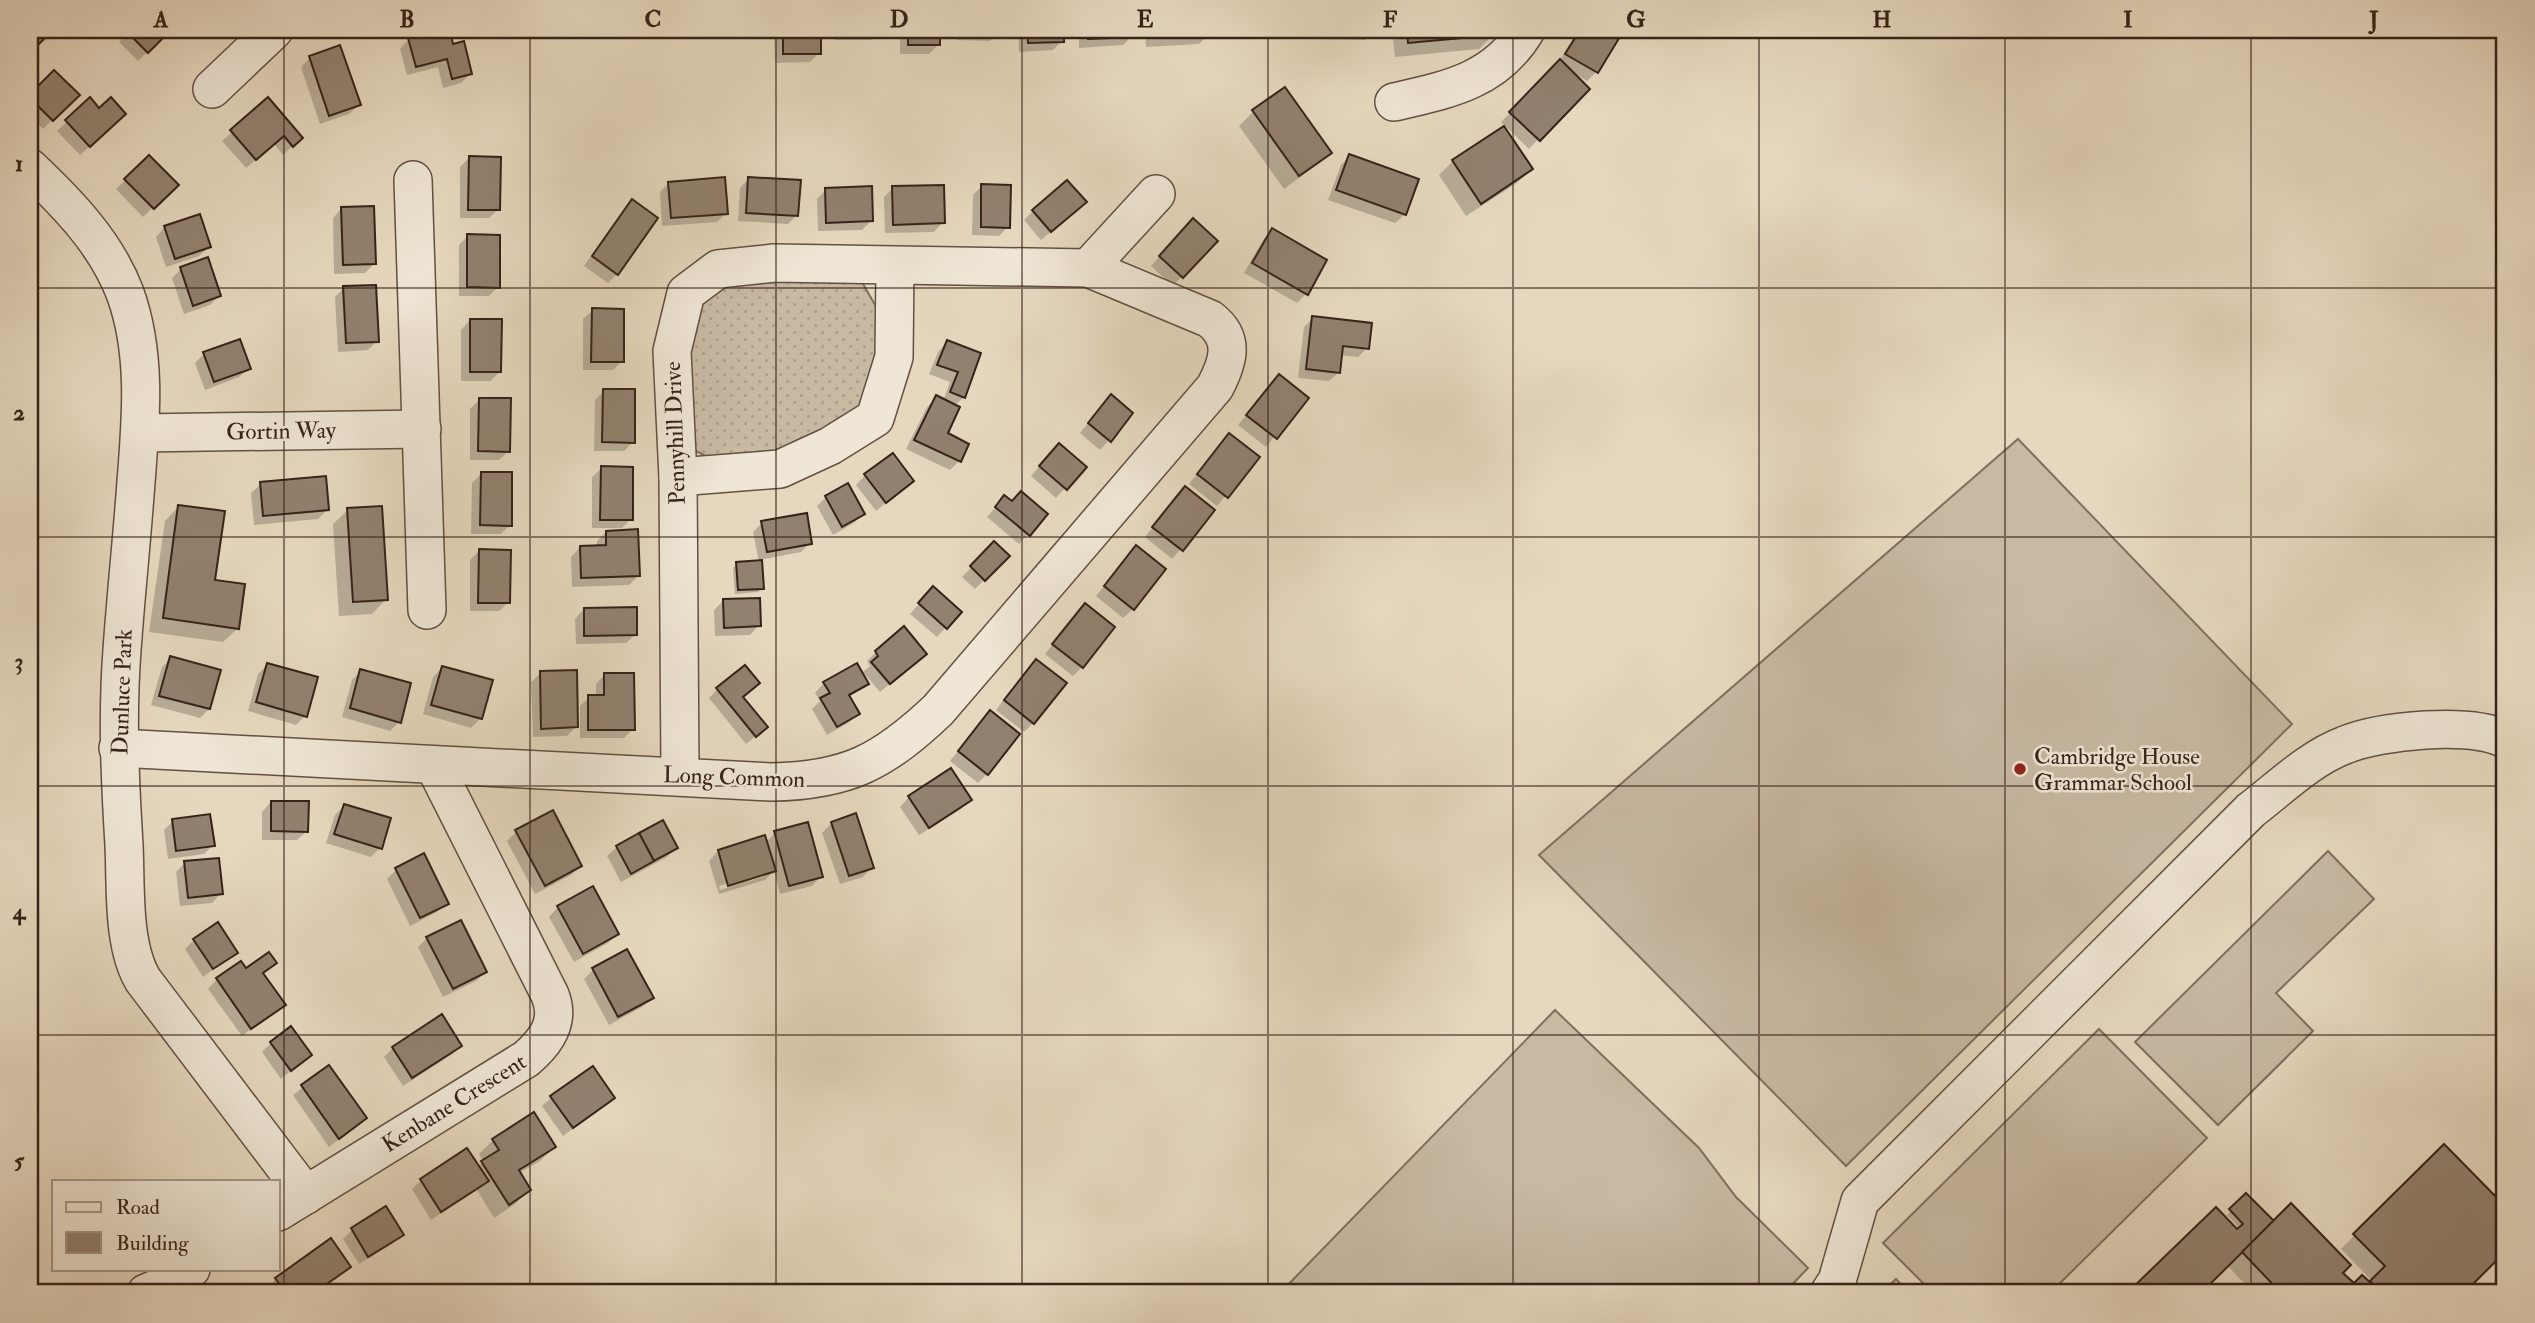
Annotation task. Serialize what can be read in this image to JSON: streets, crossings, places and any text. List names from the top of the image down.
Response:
{
  "streets": {
    "street": [
      "Gortin Way",
      "Pennyhill Drive",
      "Dunluce Park",
      "Long Common",
      "Kenbane Crescent"
    ]
  },
  "crossings": [
    ["Gortin Way", "Dunluce Park"],
    ["Pennyhill Drive", "Long Common"],
    ["Dunluce Park", "Long Common"],
    ["Dunluce Park", "Kenbane Crescent"],
    ["Long Common", "Kenbane Crescent"]
  ],
  "places": ["Cambridge House Grammar School"],
  "legend": ["Road", "Building"],
  "grid": {
    "columns": [
      "A",
      "B",
      "C",
      "D",
      "E",
      "F",
      "G",
      "H",
      "I",
      "J"
    ],
    "rows": [
      "1",
      "2",
      "3",
      "4",
      "5"
    ]
  }
}
